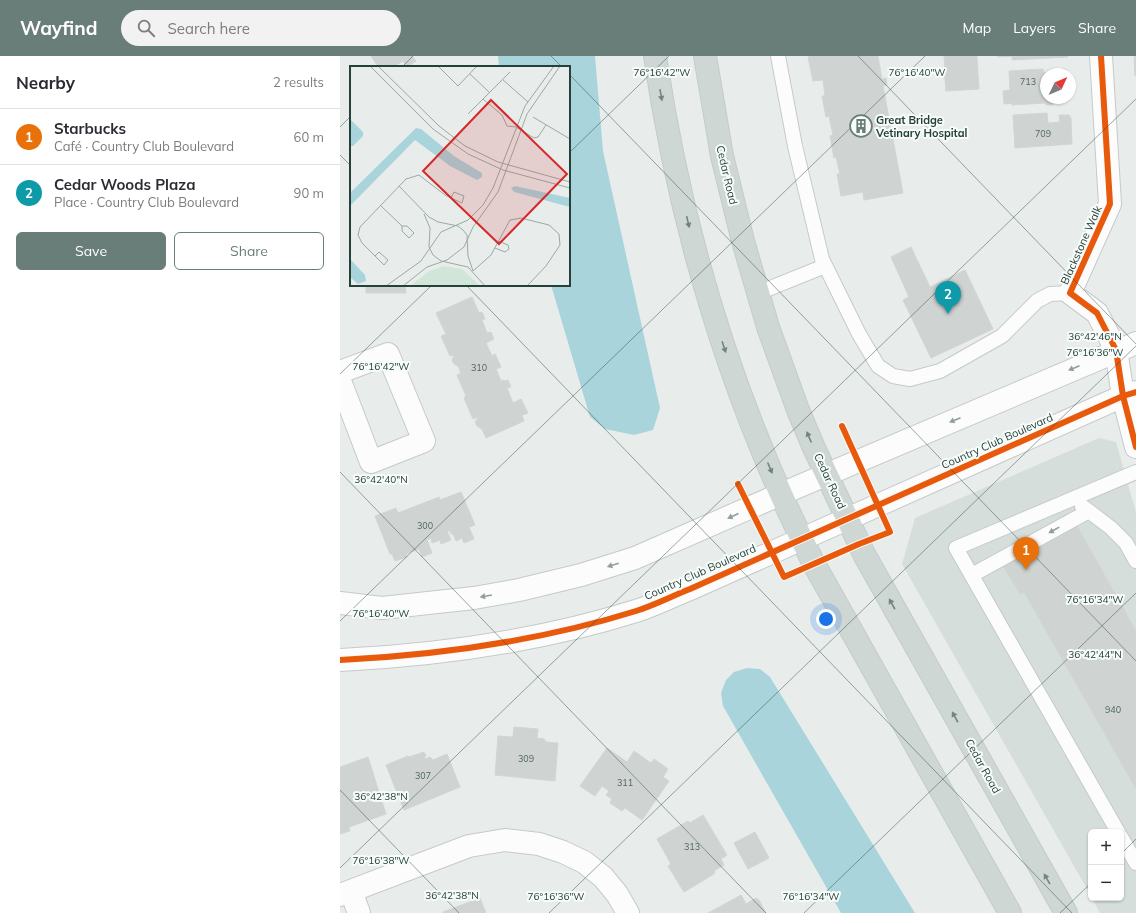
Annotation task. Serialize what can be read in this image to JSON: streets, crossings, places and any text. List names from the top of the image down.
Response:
{
  "streets": {
    "main road": ["Cedar Road"],
    "street": ["Blackstone Walk", "Country Club Boulevard"]
  },
  "crossings": [
    ["Cedar Road", "Country Club Boulevard"],
    ["Blackstone Walk", "Country Club Boulevard"]
  ],
  "places": {
    "building": ["Great Bridge Vetinary Hospital"]
  },
  "house_numbers": [
    "713",
    "709",
    "310",
    "300",
    "940",
    "309",
    "307",
    "311",
    "313"
  ],
  "north": "top right",
  "page": {
    "header": "Wayfind",
    "search": "Search here",
    "nav": ["Map", "Layers", "Share"],
    "heading": ["Nearby", "2 results"],
    "list": [
      {
        "mark": "1",
        "name": "Starbucks",
        "note": "Café · Country Club Boulevard",
        "value": "60 m"
      },
      {
        "mark": "2",
        "name": "Cedar Woods Plaza",
        "note": "Place · Country Club Boulevard",
        "value": "90 m"
      }
    ],
    "buttons": ["Save", "Share"],
    "pins": ["2", "1"],
    "map_buttons": ["+", "−"]
  },
  "coordinates": [
    "76°16'42\"W",
    "76°16'40\"W",
    "36°42'46\"N",
    "76°16'36\"W",
    "36°42'40\"N",
    "76°16'34\"W",
    "36°42'44\"N",
    "36°42'38\"N",
    "76°16'38\"W"
  ]
}
